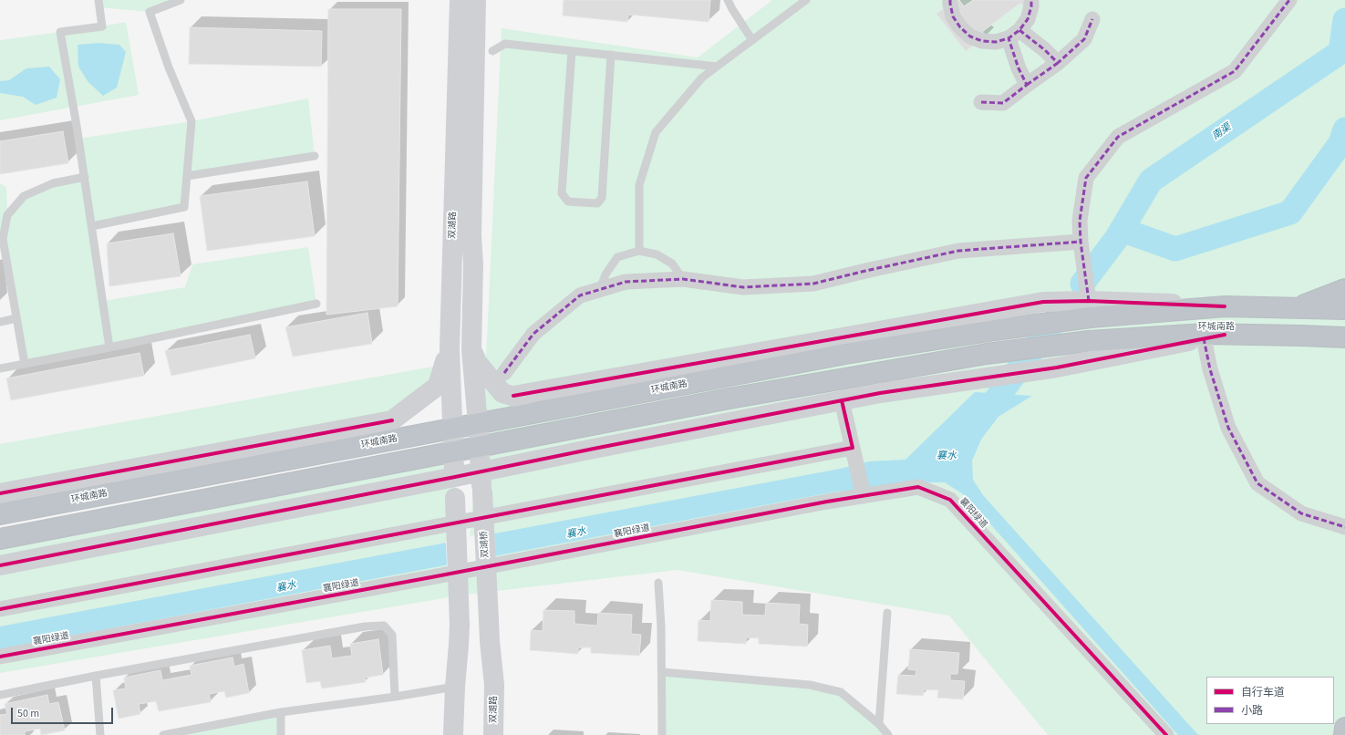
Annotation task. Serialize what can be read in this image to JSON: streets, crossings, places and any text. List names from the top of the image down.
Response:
{
  "streets": {
    "highway": ["环城南路"],
    "street": ["双湖路", "襄阳绿道", "双湖桥"]
  },
  "crossings": [
    ["双湖路", "环城南路"],
    ["双湖路", "双湖桥"],
    ["环城南路", "双湖桥"]
  ],
  "water": ["南渠", "襄水"],
  "legend": ["自行车道", "小路"],
  "scale_bar": "50 m"
}
